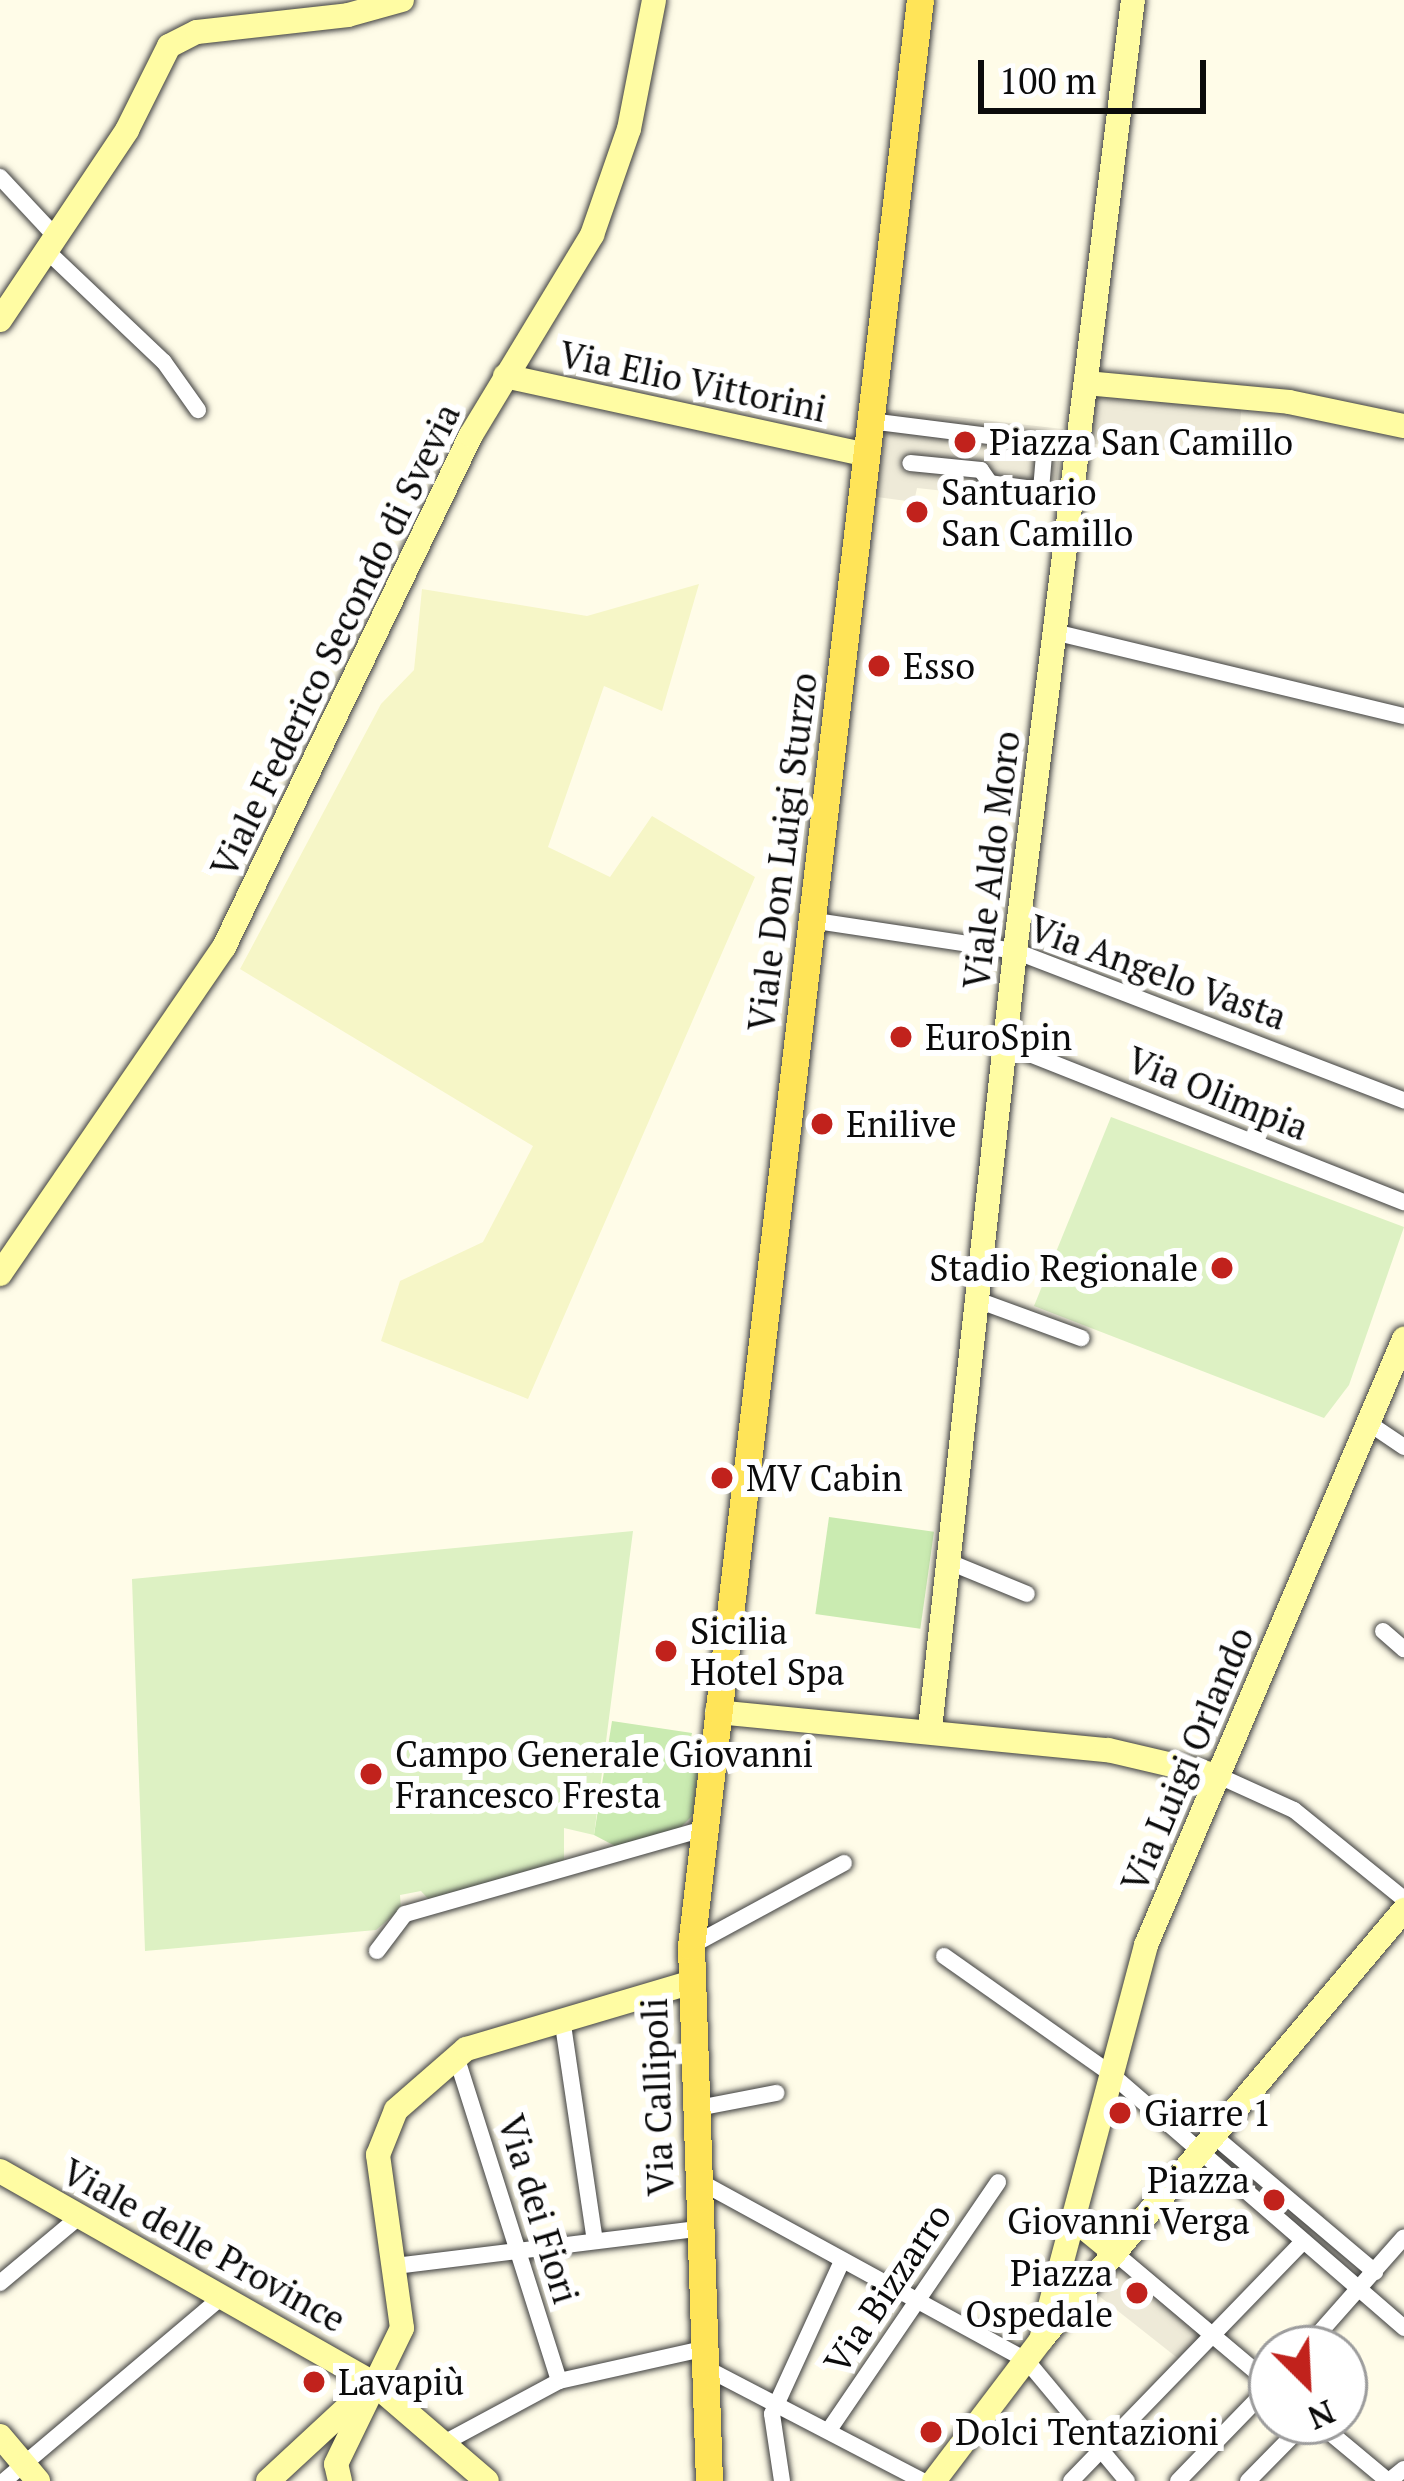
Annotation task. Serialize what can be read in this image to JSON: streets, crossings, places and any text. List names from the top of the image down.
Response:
{
  "streets": {
    "main road": ["Viale Don Luigi Sturzo", "Via Callipoli"],
    "street": [
      "Via Elio Vittorini",
      "Viale Federico Secondo di Svevia",
      "Viale Aldo Moro",
      "Via Angelo Vasta",
      "Via Olimpia",
      "Via Luigi Orlando",
      "Via dei Fiori",
      "Viale delle Province",
      "Via Bizzarro"
    ]
  },
  "crossings": [
    ["Via Elio Vittorini", "Viale Federico Secondo di Svevia"],
    ["Via Elio Vittorini", "Viale Don Luigi Sturzo"],
    ["Viale Don Luigi Sturzo", "Via Angelo Vasta"],
    ["Viale Don Luigi Sturzo", "Via Callipoli"],
    ["Viale Aldo Moro", "Via Angelo Vasta"],
    ["Viale Aldo Moro", "Via Olimpia"]
  ],
  "places": [
    "Piazza San Camillo",
    "Santuario San Camillo",
    "Esso",
    "EuroSpin",
    "Enilive",
    "Stadio Regionale",
    "MV Cabin",
    "Sicilia Hotel Spa",
    "Campo Generale Giovanni Francesco Fresta",
    "Giarre 1",
    "Piazza Giovanni Verga",
    "Piazza Ospedale",
    "Lavapiù",
    "Dolci Tentazioni"
  ],
  "scale_bar": "100 m",
  "north": "bottom right"
}
